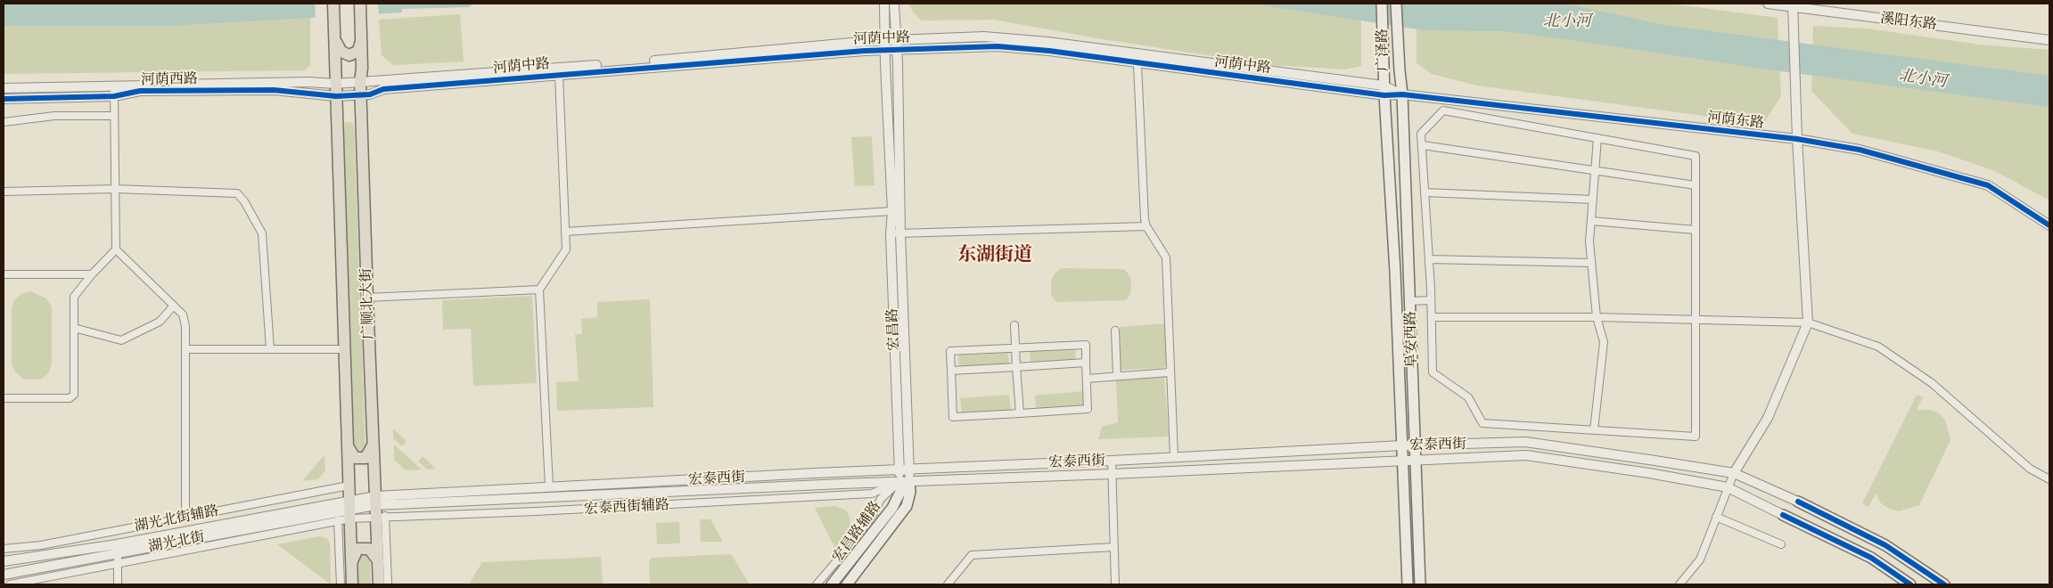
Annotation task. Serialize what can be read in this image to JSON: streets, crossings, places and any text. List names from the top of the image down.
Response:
{
  "streets": {
    "main road": [
      "广泽路",
      "广顺北大街",
      "宏昌路",
      "阜安西路"
    ],
    "street": [
      "溪阳东路",
      "河荫中路",
      "河荫西路",
      "河荫东路",
      "宏泰西街",
      "宏泰西街辅路",
      "湖光北街辅路",
      "宏昌路辅路",
      "湖光北街"
    ]
  },
  "crossings": [
    ["河荫中路", "广泽路"],
    ["河荫中路", "河荫西路"],
    ["河荫中路", "河荫东路"],
    ["河荫中路", "广顺北大街"],
    ["河荫中路", "宏昌路"],
    ["河荫中路", "阜安西路"],
    ["广泽路", "河荫东路"],
    ["广泽路", "阜安西路"],
    ["河荫西路", "广顺北大街"],
    ["河荫东路", "阜安西路"],
    ["广顺北大街", "宏泰西街"],
    ["广顺北大街", "宏泰西街辅路"],
    ["广顺北大街", "湖光北街辅路"],
    ["广顺北大街", "湖光北街"],
    ["宏昌路", "宏泰西街"],
    ["宏昌路", "宏泰西街辅路"],
    ["宏昌路", "宏昌路辅路"],
    ["阜安西路", "宏泰西街"],
    ["宏泰西街", "宏泰西街辅路"],
    ["宏泰西街", "宏昌路辅路"],
    ["宏泰西街", "湖光北街"],
    ["宏泰西街辅路", "宏昌路辅路"],
    ["宏泰西街辅路", "湖光北街"]
  ],
  "districts": ["东湖街道"],
  "water": ["北小河"]
}
